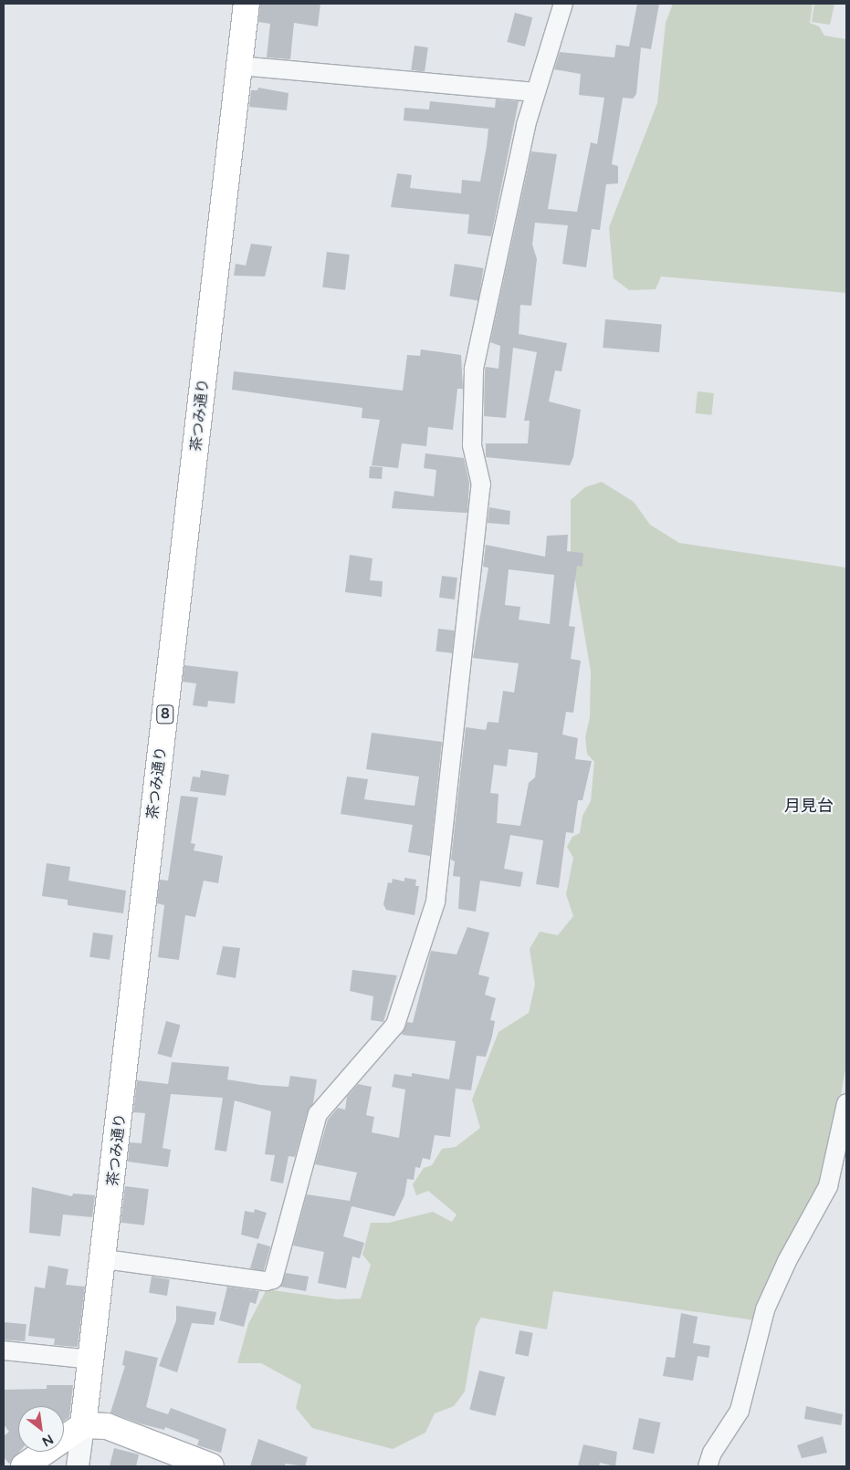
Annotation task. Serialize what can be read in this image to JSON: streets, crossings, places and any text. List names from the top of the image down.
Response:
{
  "streets": {
    "main road": ["茶つみ通り", "8"]
  },
  "districts": ["月見台"],
  "north": "bottom right"
}
